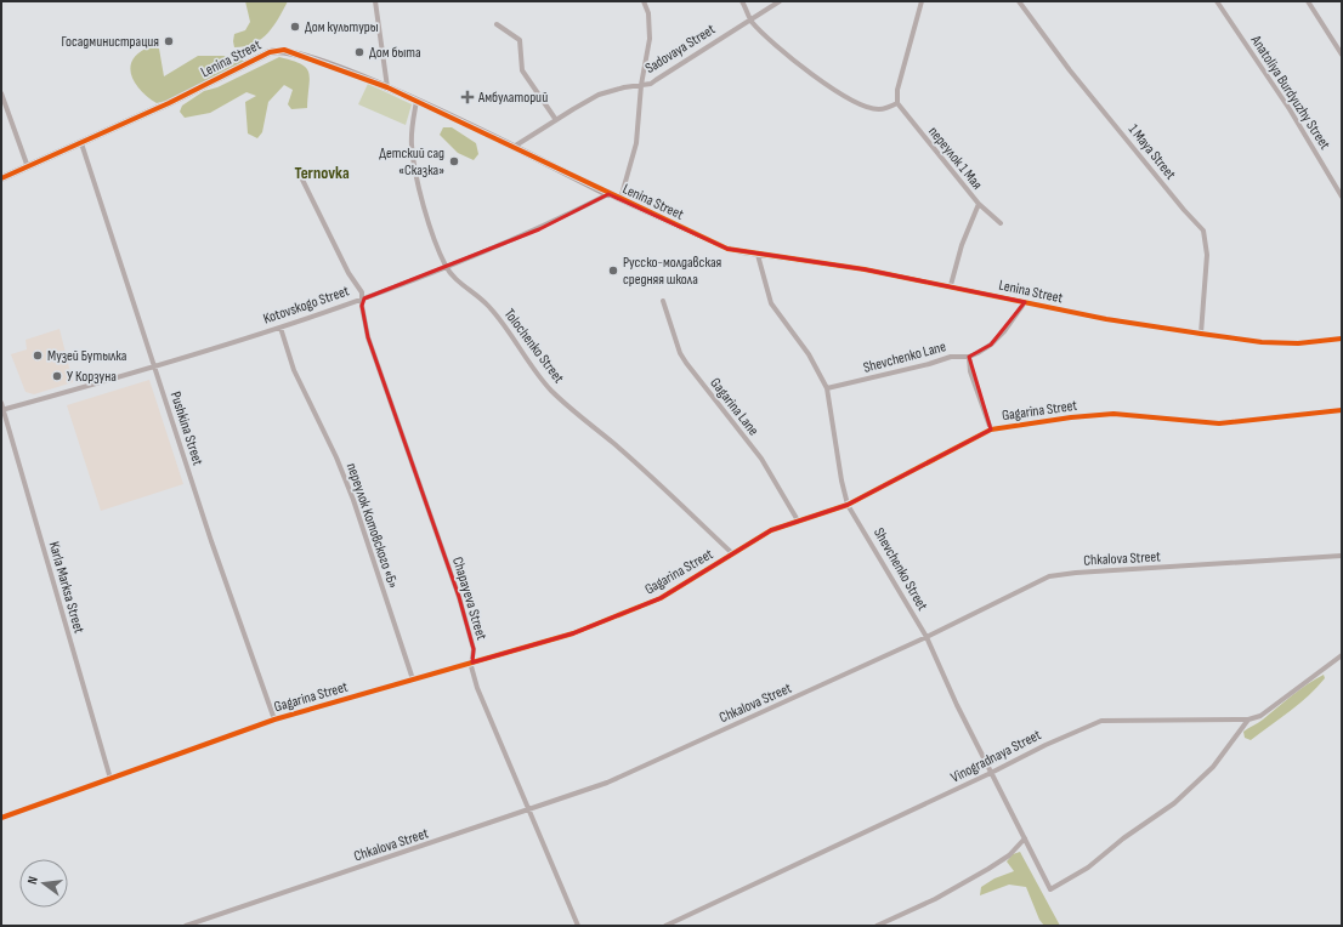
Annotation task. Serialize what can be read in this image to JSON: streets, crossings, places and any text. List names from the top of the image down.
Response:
{
  "streets": {
    "street": [
      "Sadovaya Street",
      "Lenina Street",
      "Anatoliya Burdyuzhy Street",
      "1 Maya Street",
      "переулок 1 Мая",
      "Kotovskogo Street",
      "Tolochenko Street",
      "Shevchenko Lane",
      "Gagarina Lane",
      "Gagarina Street",
      "Pushkina Street",
      "переулок Котовского «Б»",
      "Chkalova Street",
      "Shevchenko Street",
      "Karla Marksa Street",
      "Chapayeva Street",
      "Vinogradnaya Street"
    ]
  },
  "crossings": [
    ["Sadovaya Street", "Lenina Street"],
    ["Lenina Street", "1 Maya Street"],
    ["Lenina Street", "переулок 1 Мая"],
    ["Lenina Street", "Kotovskogo Street"],
    ["Lenina Street", "Tolochenko Street"],
    ["Lenina Street", "Shevchenko Lane"],
    ["Lenina Street", "Pushkina Street"],
    ["Lenina Street", "Shevchenko Street"],
    ["Kotovskogo Street", "Tolochenko Street"],
    ["Kotovskogo Street", "Pushkina Street"],
    ["Kotovskogo Street", "переулок Котовского «Б»"],
    ["Kotovskogo Street", "Karla Marksa Street"],
    ["Kotovskogo Street", "Chapayeva Street"],
    ["Tolochenko Street", "Gagarina Street"],
    ["Shevchenko Lane", "Shevchenko Street"],
    ["Gagarina Lane", "Gagarina Street"],
    ["Gagarina Street", "Pushkina Street"],
    ["Gagarina Street", "переулок Котовского «Б»"],
    ["Gagarina Street", "Shevchenko Street"],
    ["Gagarina Street", "Karla Marksa Street"],
    ["Gagarina Street", "Chapayeva Street"],
    ["Chkalova Street", "Shevchenko Street"],
    ["Chkalova Street", "Chapayeva Street"],
    ["Shevchenko Street", "Vinogradnaya Street"]
  ],
  "districts": ["Ternovka"],
  "places": {
    "other": [
      "Дом культуры",
      "Госадминистрация",
      "Дом быта",
      "Детский сад «Сказка»",
      "Русско-молдавская средняя школа",
      "Музей Бутылка",
      "У Корзуна"
    ],
    "health": ["Амбулаторий"]
  },
  "north": "left"
}
